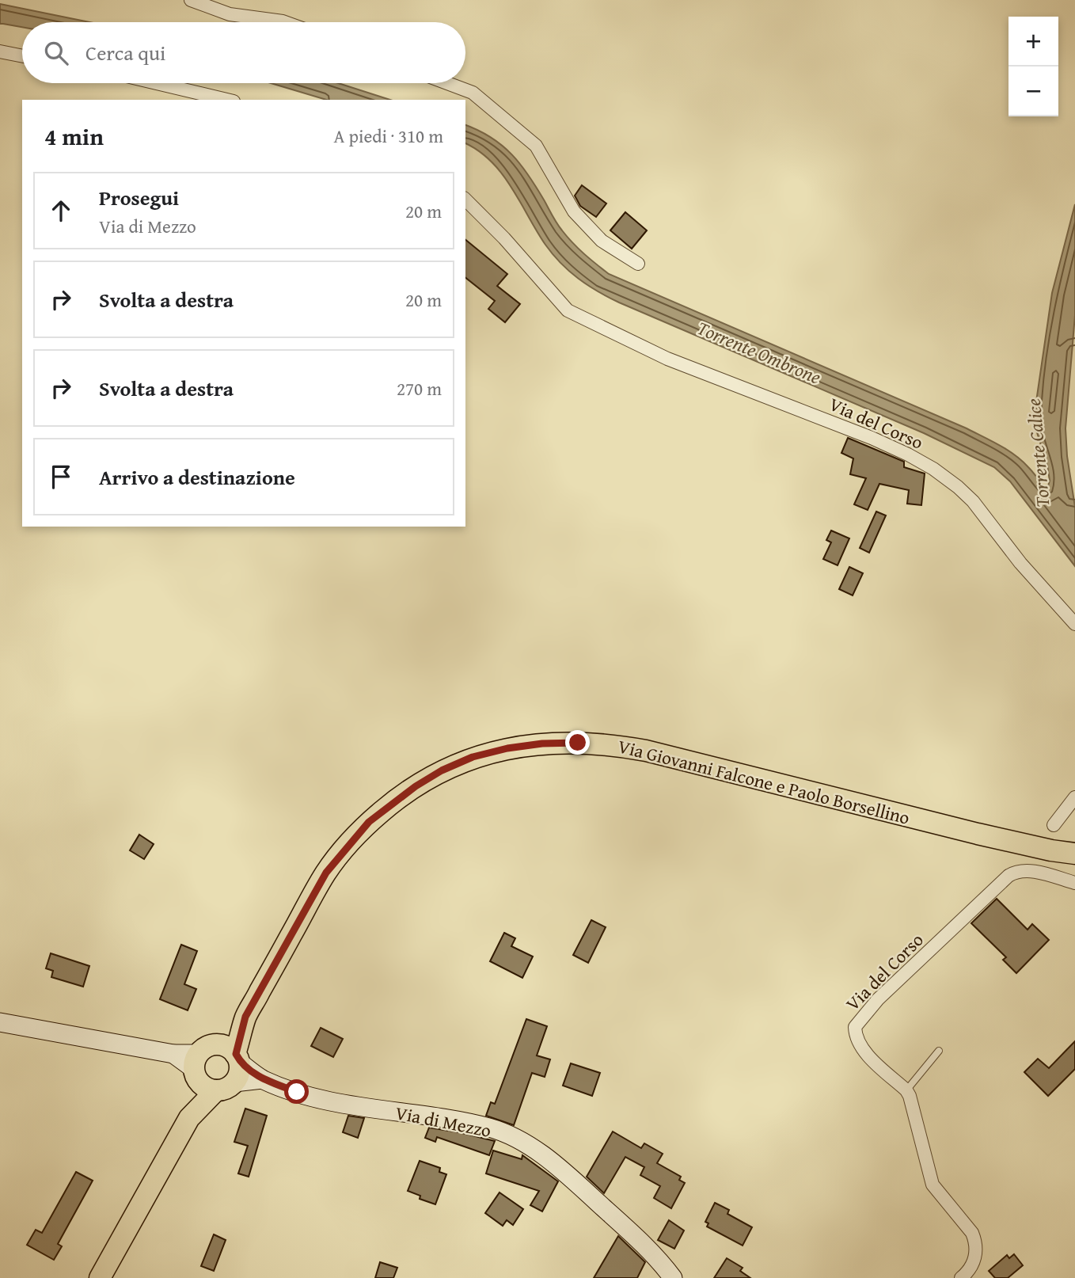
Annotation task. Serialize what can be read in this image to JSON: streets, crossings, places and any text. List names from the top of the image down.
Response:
{
  "streets": {
    "main road": ["Via Giovanni Falcone e Paolo Borsellino"],
    "street": ["Via del Corso", "Via di Mezzo"]
  },
  "crossings": [
    ["Via Giovanni Falcone e Paolo Borsellino", "Via di Mezzo"]
  ],
  "water": ["Torrente Ombrone", "Torrente Calice"],
  "page": {
    "map_buttons": ["+", "−"],
    "search": "Cerca qui",
    "heading": ["4 min", "A piedi · 310 m"],
    "list": [
      ["Prosegui", "Via di Mezzo", "20 m"],
      ["Svolta a destra", "20 m"],
      ["Svolta a destra", "270 m"],
      "Arrivo a destinazione"
    ]
  }
}
